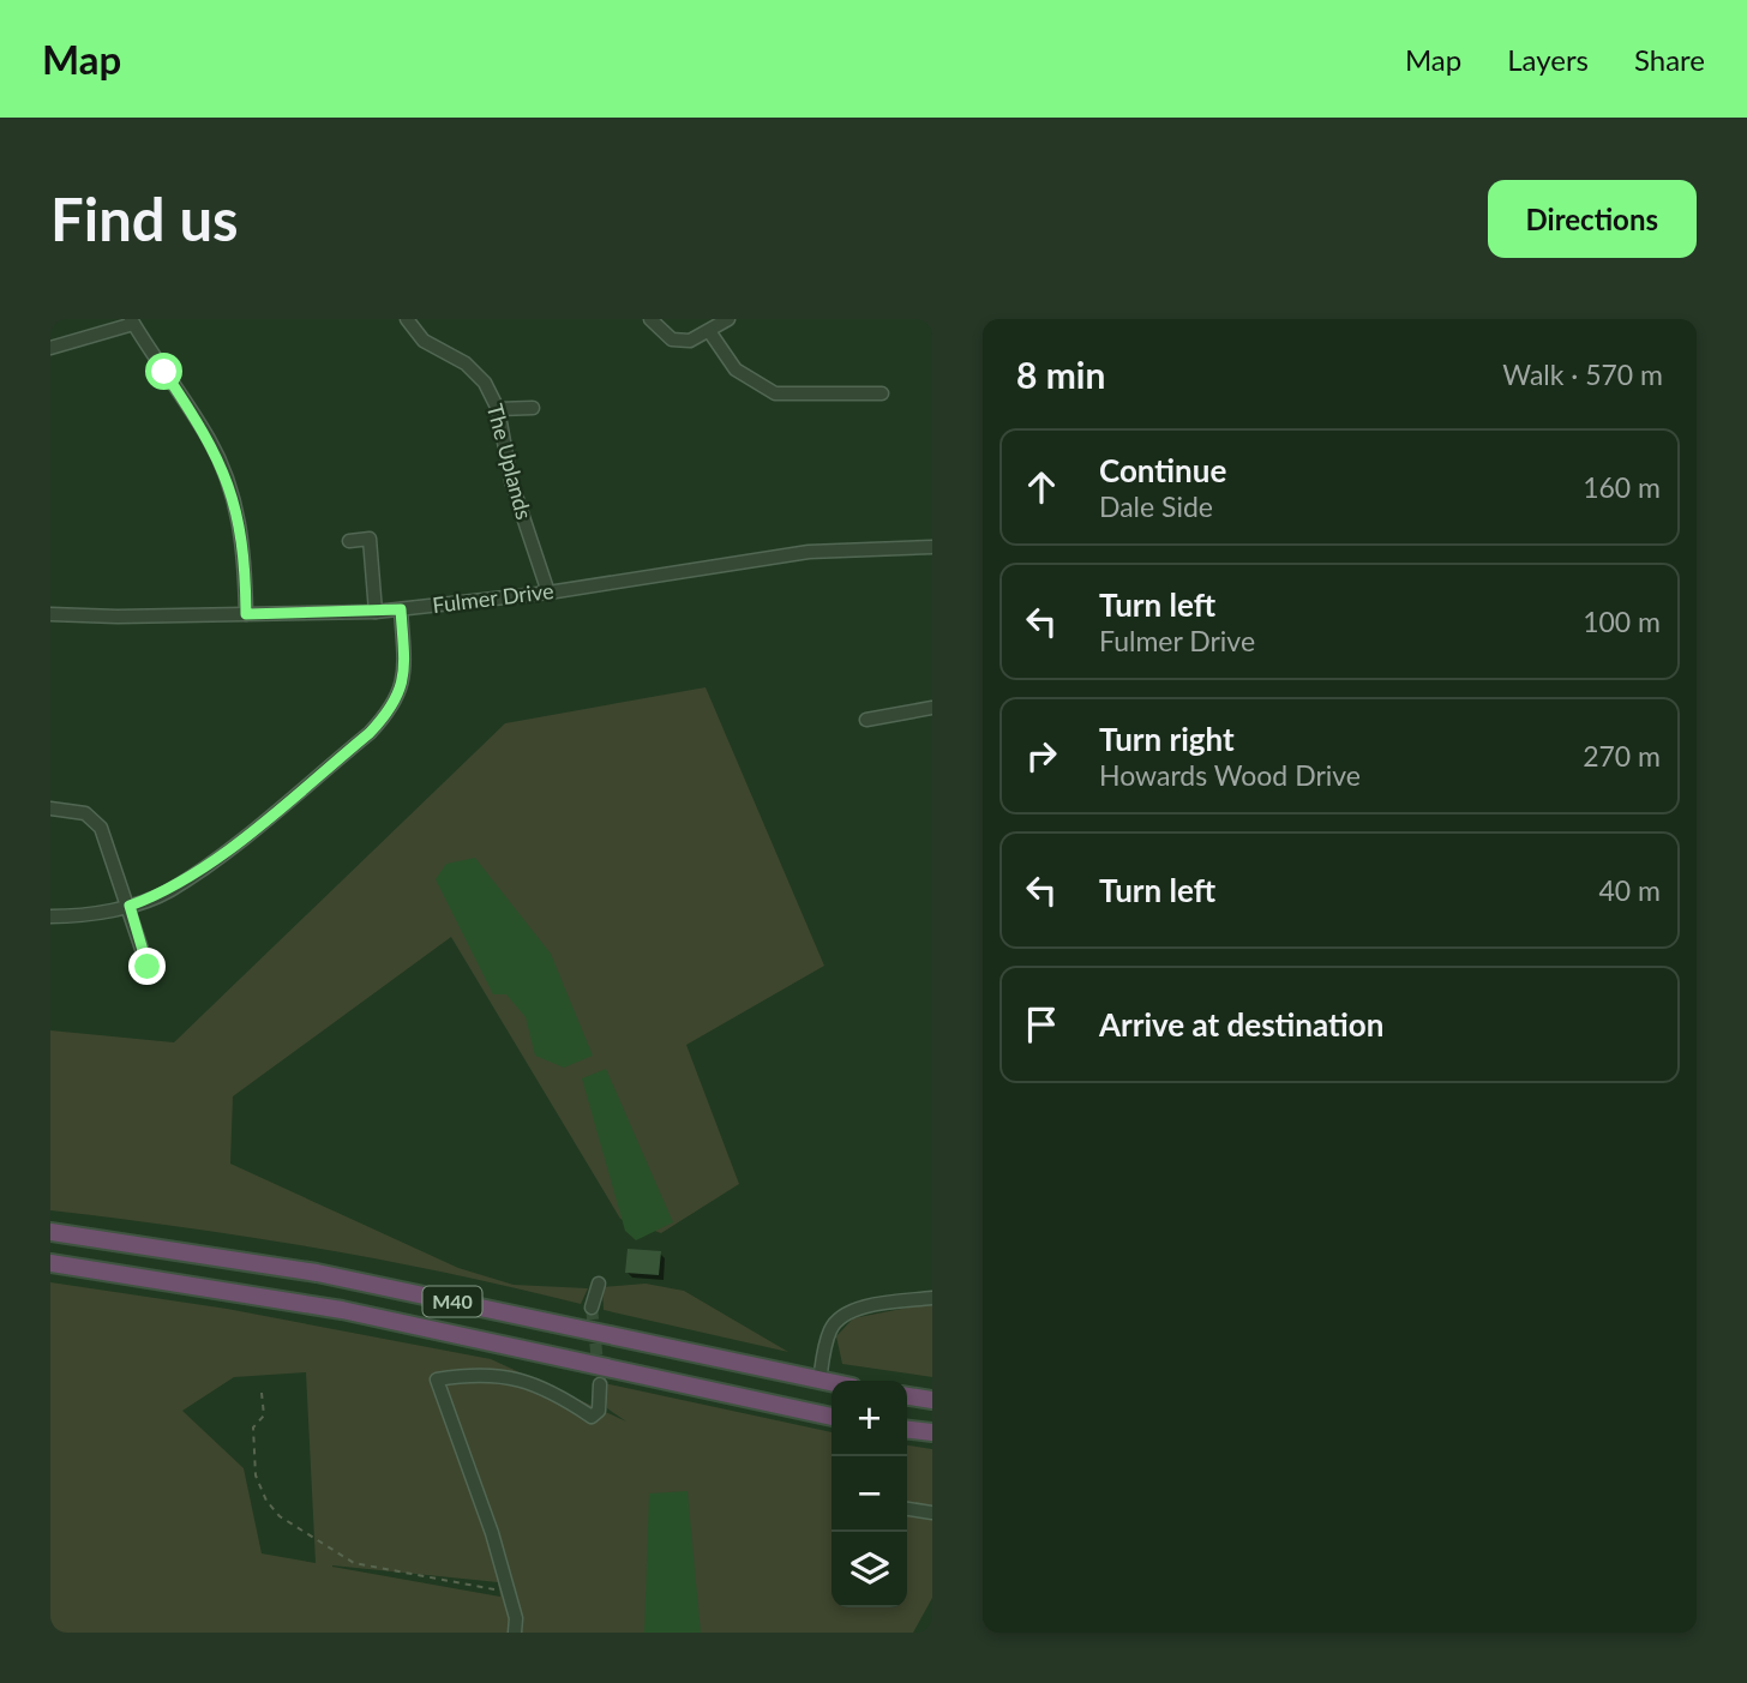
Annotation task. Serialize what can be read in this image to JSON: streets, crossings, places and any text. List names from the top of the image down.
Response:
{
  "streets": {
    "highway": ["M40"],
    "street": ["The Uplands", "Fulmer Drive"]
  },
  "crossings": [
    ["The Uplands", "Fulmer Drive"]
  ],
  "page": {
    "header": "Map",
    "nav": ["Map", "Layers", "Share"],
    "buttons": "Directions",
    "title": "Find us",
    "heading": ["8 min", "Walk · 570 m"],
    "list": [
      ["Continue", "Dale Side", "160 m"],
      ["Turn left", "Fulmer Drive", "100 m"],
      ["Turn right", "Howards Wood Drive", "270 m"],
      ["Turn left", "40 m"],
      "Arrive at destination"
    ],
    "map_buttons": ["+", "−"]
  }
}
